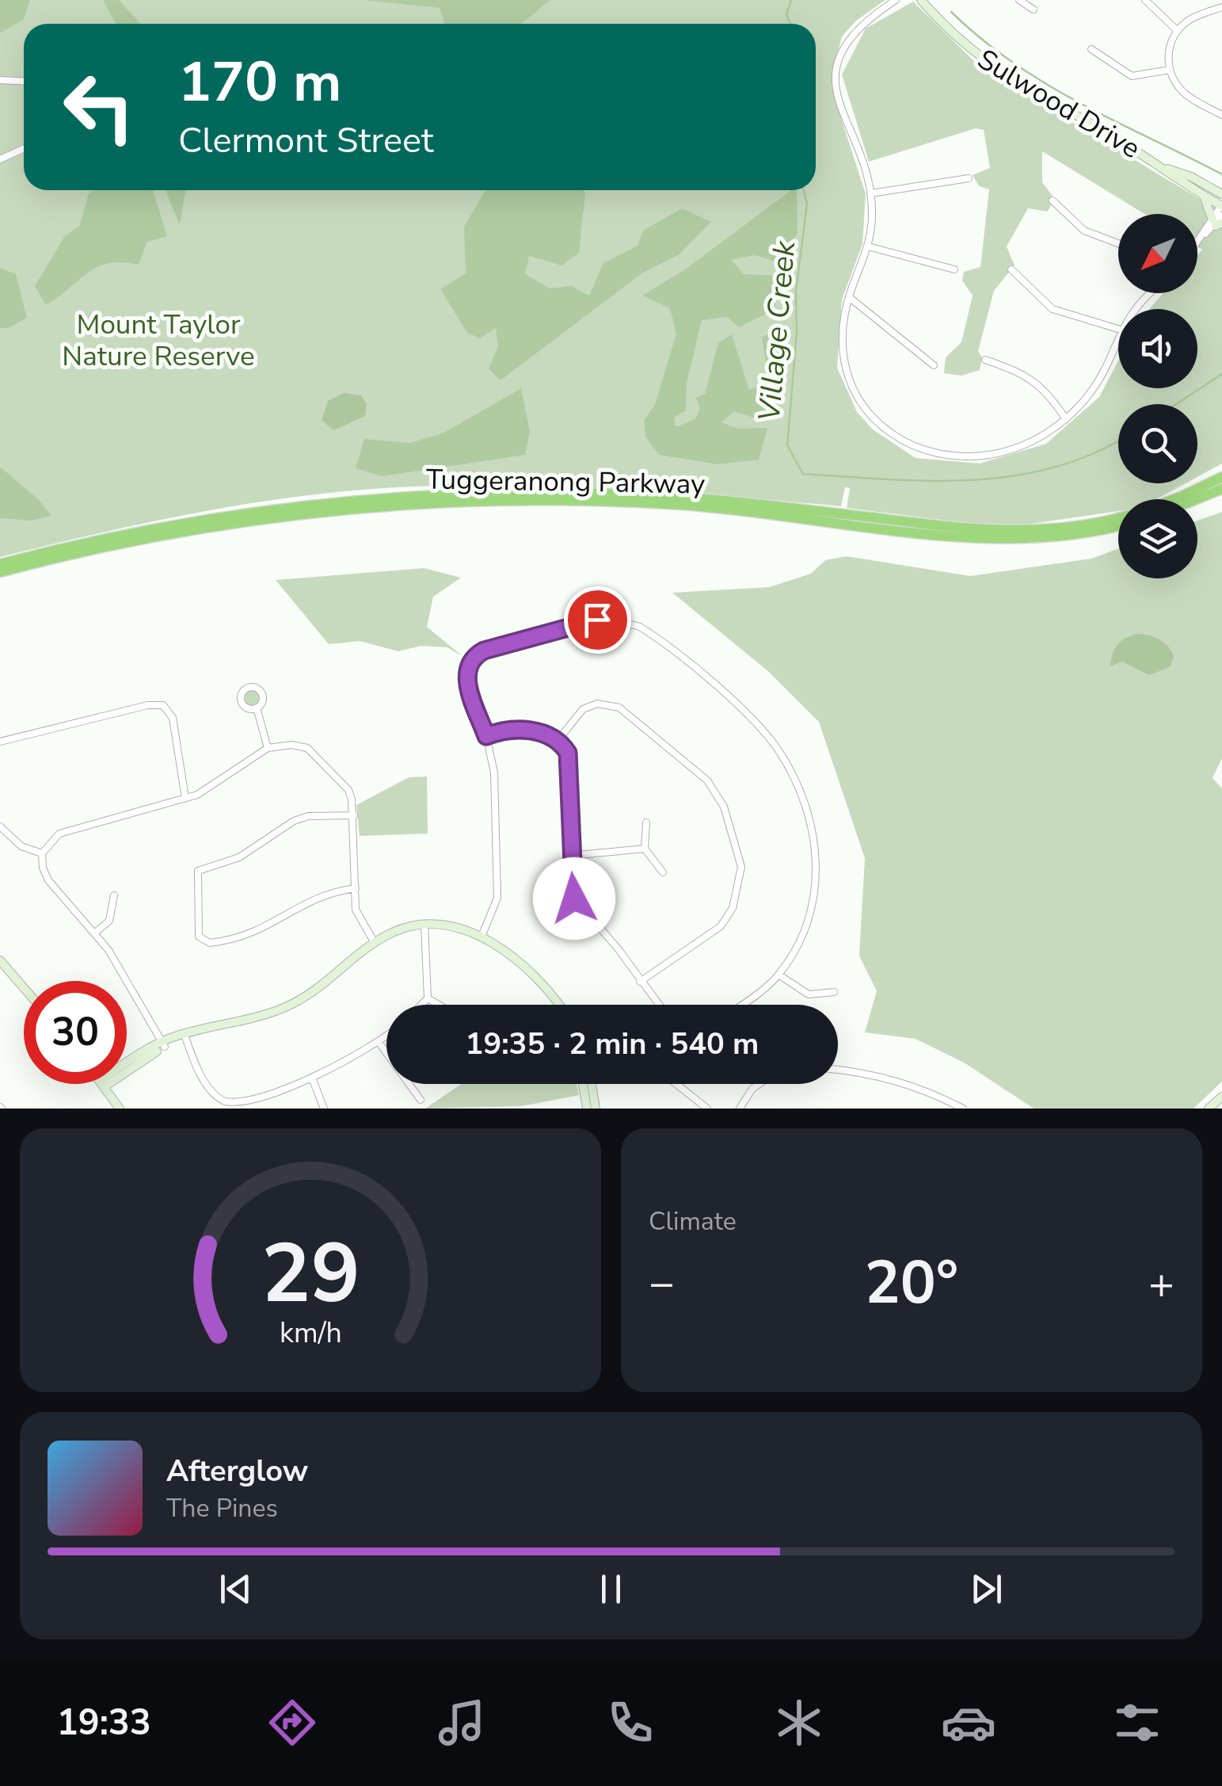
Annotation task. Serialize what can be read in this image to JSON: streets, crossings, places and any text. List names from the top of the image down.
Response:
{
  "streets": {
    "highway": ["Tuggeranong Parkway"],
    "main road": ["Sulwood Drive"]
  },
  "water": ["Village Creek"],
  "parks": ["Mount Taylor Nature Reserve"],
  "north": "bottom left",
  "page": {
    "turn": ["170 m", "Clermont Street"],
    "limit": "30",
    "trip": "19:35 · 2 min · 540 m",
    "tile": "Climate",
    "heat": ["−", "20°", "+"],
    "song": ["Afterglow", "The Pines"],
    "tabs": "19:33",
    "gauge": ["29", "km/h"]
  }
}
